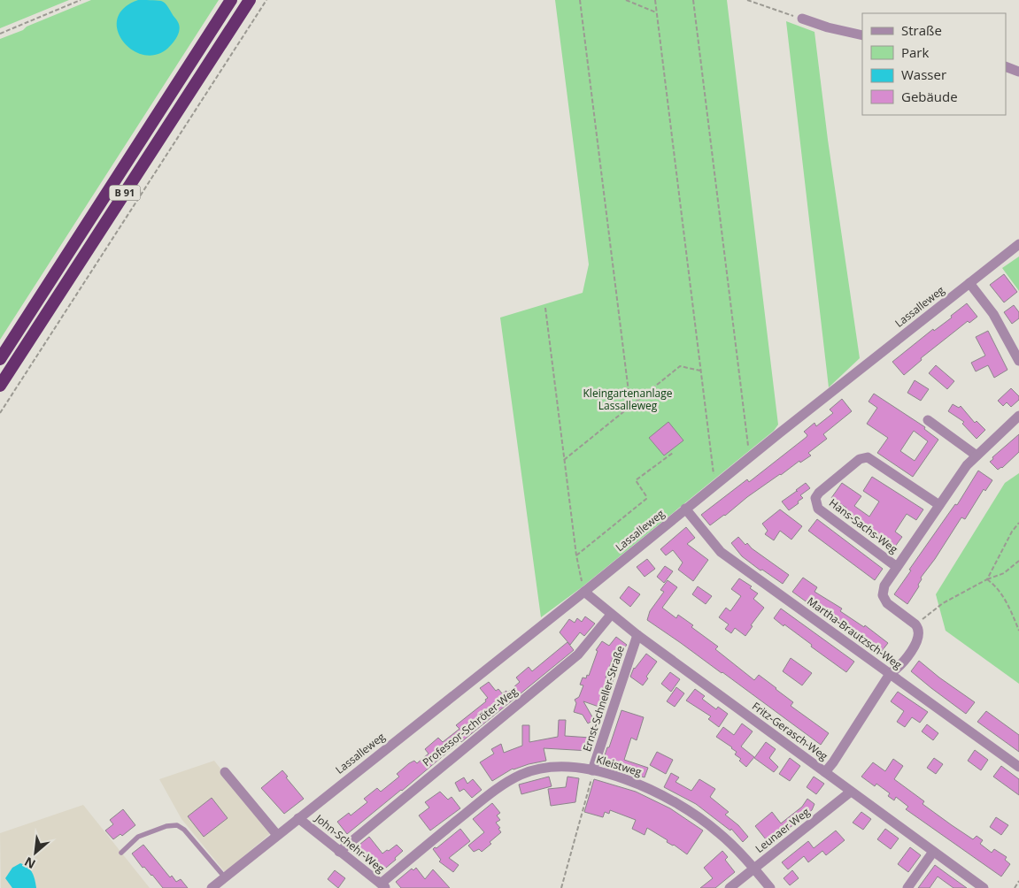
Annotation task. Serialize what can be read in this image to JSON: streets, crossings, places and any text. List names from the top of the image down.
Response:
{
  "streets": {
    "highway": ["B 91"],
    "street": [
      "Lassalleweg",
      "Hans-Sachs-Weg",
      "Martha-Brautzsch-Weg",
      "Ernst-Schneller-Straße",
      "Professor-Schröter-Weg",
      "Fritz-Gerasch-Weg",
      "Kleistweg",
      "Leunaer Weg",
      "John-Schehr-Weg"
    ]
  },
  "crossings": [
    ["Lassalleweg", "Martha-Brautzsch-Weg"],
    ["Lassalleweg", "Fritz-Gerasch-Weg"],
    ["Lassalleweg", "John-Schehr-Weg"],
    ["Ernst-Schneller-Straße", "Fritz-Gerasch-Weg"],
    ["Ernst-Schneller-Straße", "Kleistweg"],
    ["Professor-Schröter-Weg", "Fritz-Gerasch-Weg"],
    ["Professor-Schröter-Weg", "John-Schehr-Weg"],
    ["Fritz-Gerasch-Weg", "Leunaer Weg"],
    ["Kleistweg", "Leunaer Weg"],
    ["Kleistweg", "John-Schehr-Weg"]
  ],
  "parks": ["Kleingartenanlage Lassalleweg"],
  "legend": [
    "Straße",
    "Park",
    "Wasser",
    "Gebäude"
  ],
  "north": "bottom left"
}
